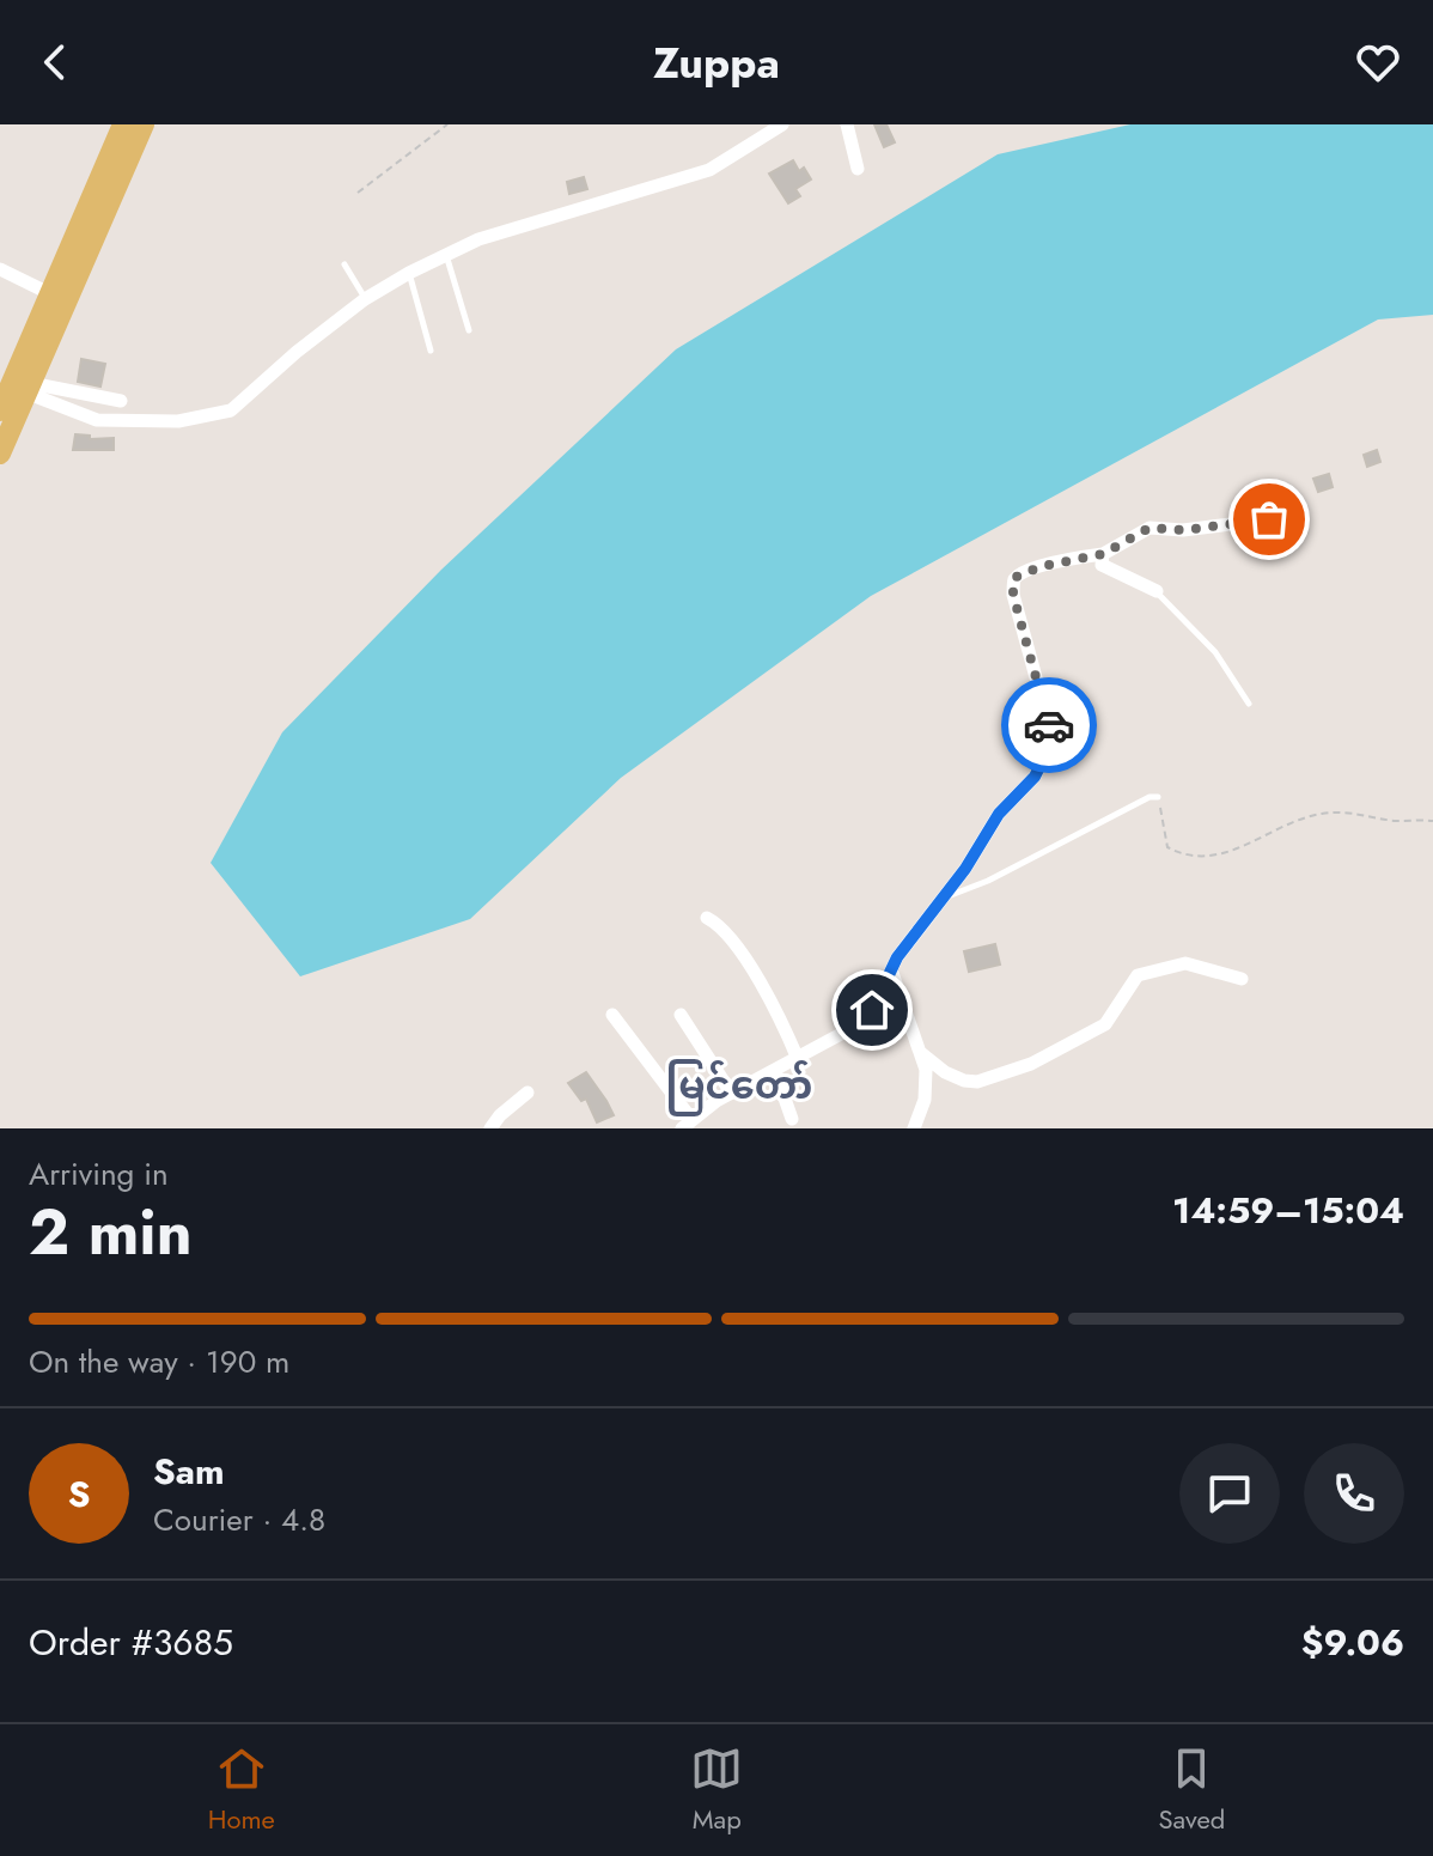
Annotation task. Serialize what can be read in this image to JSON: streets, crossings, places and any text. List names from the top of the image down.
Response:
{
  "districts": ["မြင်တော်"],
  "page": {
    "header": "Zuppa",
    "heading": ["2 min", "Arriving in", "14:59–15:04"],
    "panel": [
      "Sam",
      "Courier · 4.8",
      "Order #3685",
      "$9.06"
    ],
    "bar": "On the way · 190 m",
    "round": "S",
    "tabs": ["Home", "Map", "Saved"]
  }
}
